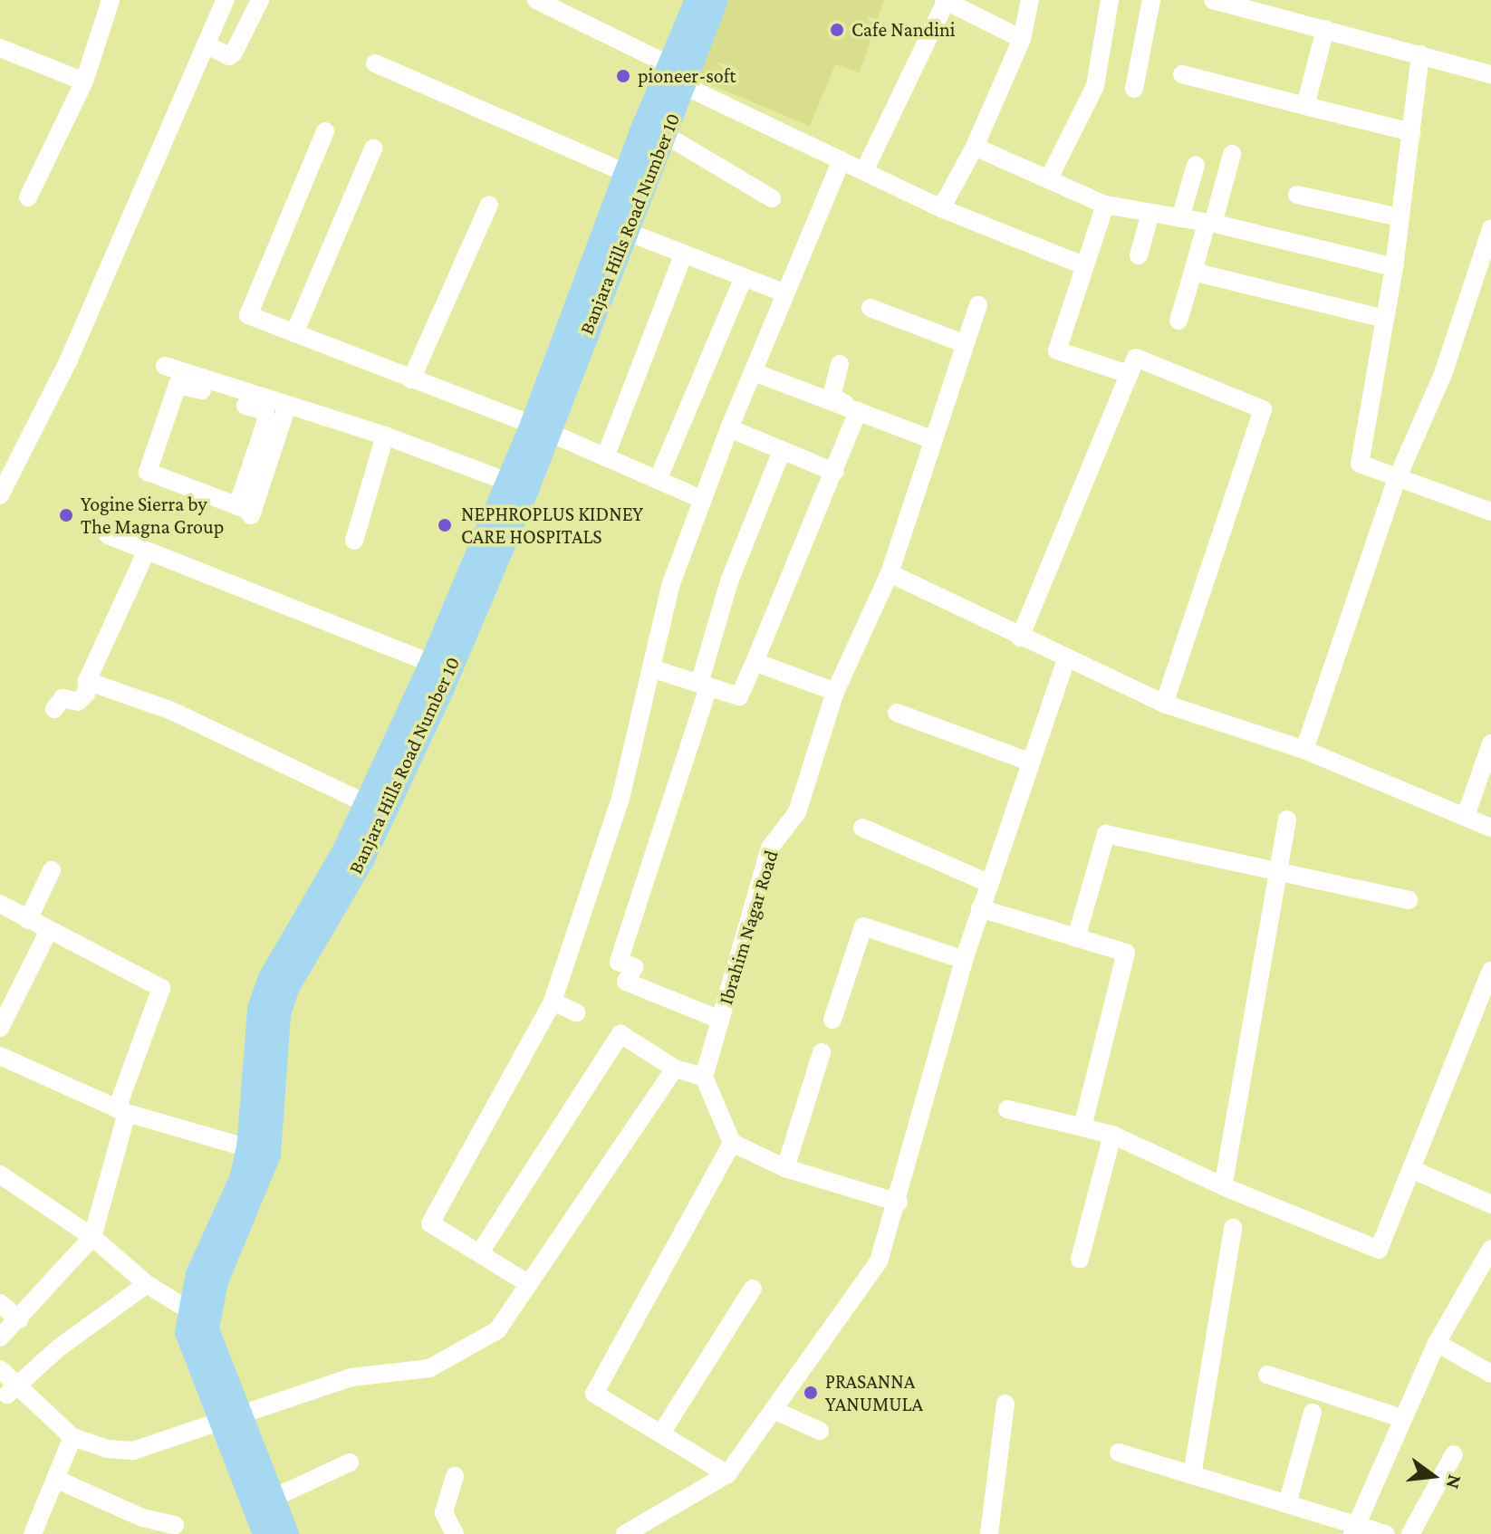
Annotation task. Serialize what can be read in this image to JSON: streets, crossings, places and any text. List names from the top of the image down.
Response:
{
  "streets": {
    "main road": ["Banjara Hills Road Number 10"],
    "street": ["Ibrahim Nagar Road"]
  },
  "places": [
    "Cafe Nandini",
    "pioneer-soft",
    "Yogine Sierra by The Magna Group",
    "NEPHROPLUS KIDNEY CARE HOSPITALS",
    "PRASANNA YANUMULA"
  ],
  "north": "right"
}
